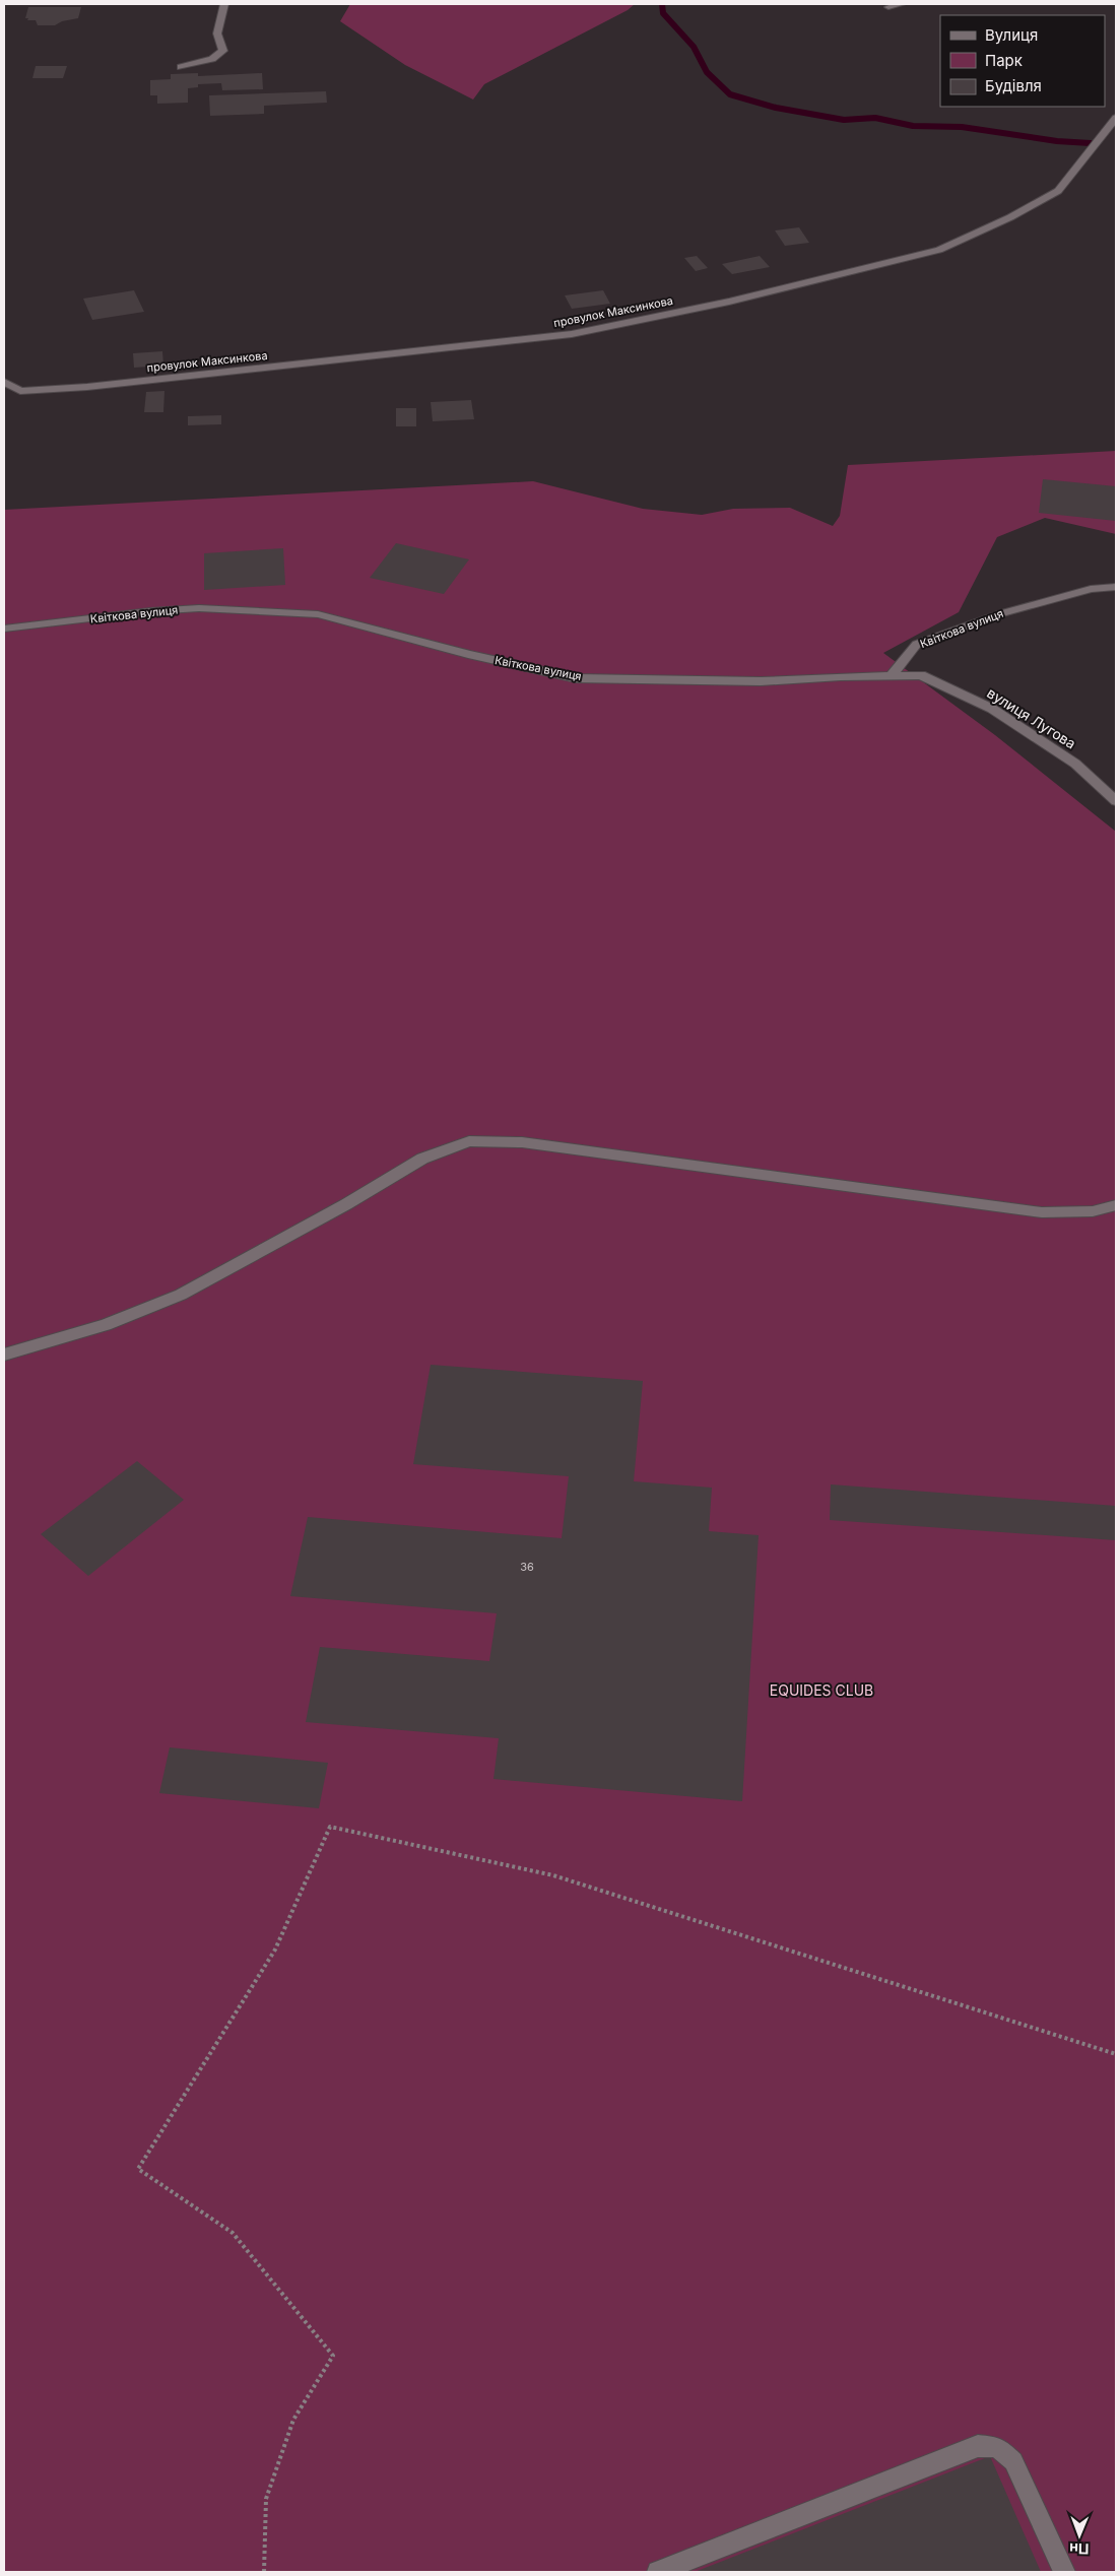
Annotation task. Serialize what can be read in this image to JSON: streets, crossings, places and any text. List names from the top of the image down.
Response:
{
  "streets": {
    "street": ["провулок Максинкова", "Квіткова вулиця", "вулиця Лугова"]
  },
  "crossings": [
    ["Квіткова вулиця", "вулиця Лугова"]
  ],
  "parks": ["EQUIDES CLUB"],
  "house_numbers": ["36"],
  "legend": ["Вулиця", "Парк", "Будівля"],
  "north": "bottom"
}
